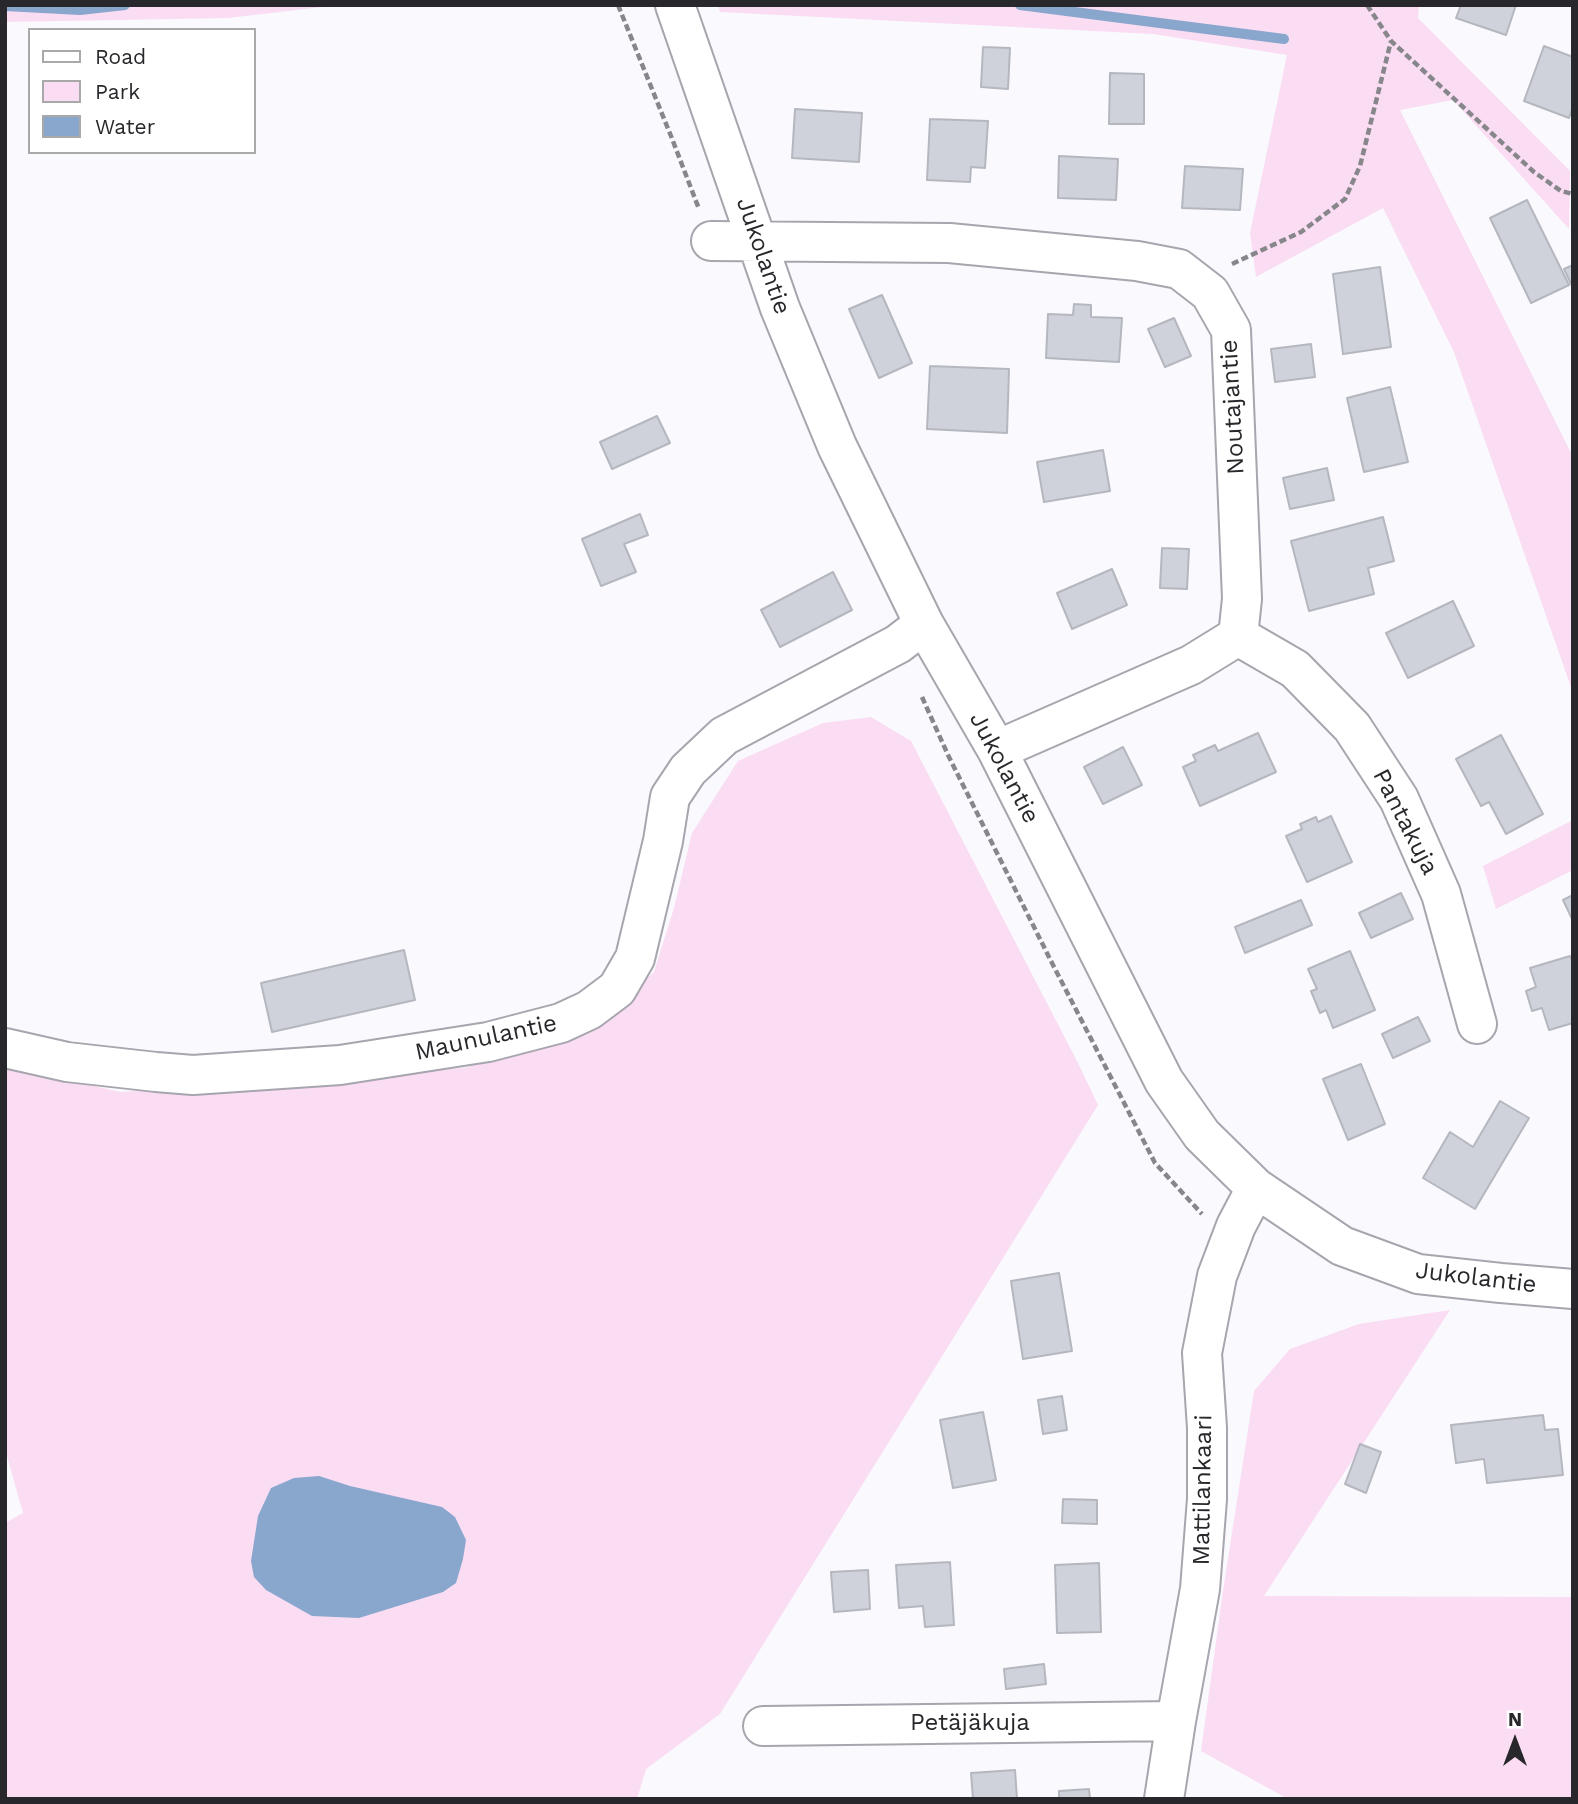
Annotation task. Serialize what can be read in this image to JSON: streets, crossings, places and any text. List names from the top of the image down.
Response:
{
  "streets": {
    "street": [
      "Jukolantie",
      "Noutajantie",
      "Pantakuja",
      "Maunulantie",
      "Mattilankaari",
      "Petäjäkuja"
    ]
  },
  "crossings": [
    ["Jukolantie", "Noutajantie"],
    ["Jukolantie", "Maunulantie"],
    ["Jukolantie", "Mattilankaari"],
    ["Noutajantie", "Pantakuja"],
    ["Mattilankaari", "Petäjäkuja"]
  ],
  "legend": ["Road", "Park", "Water"],
  "north": "top"
}
